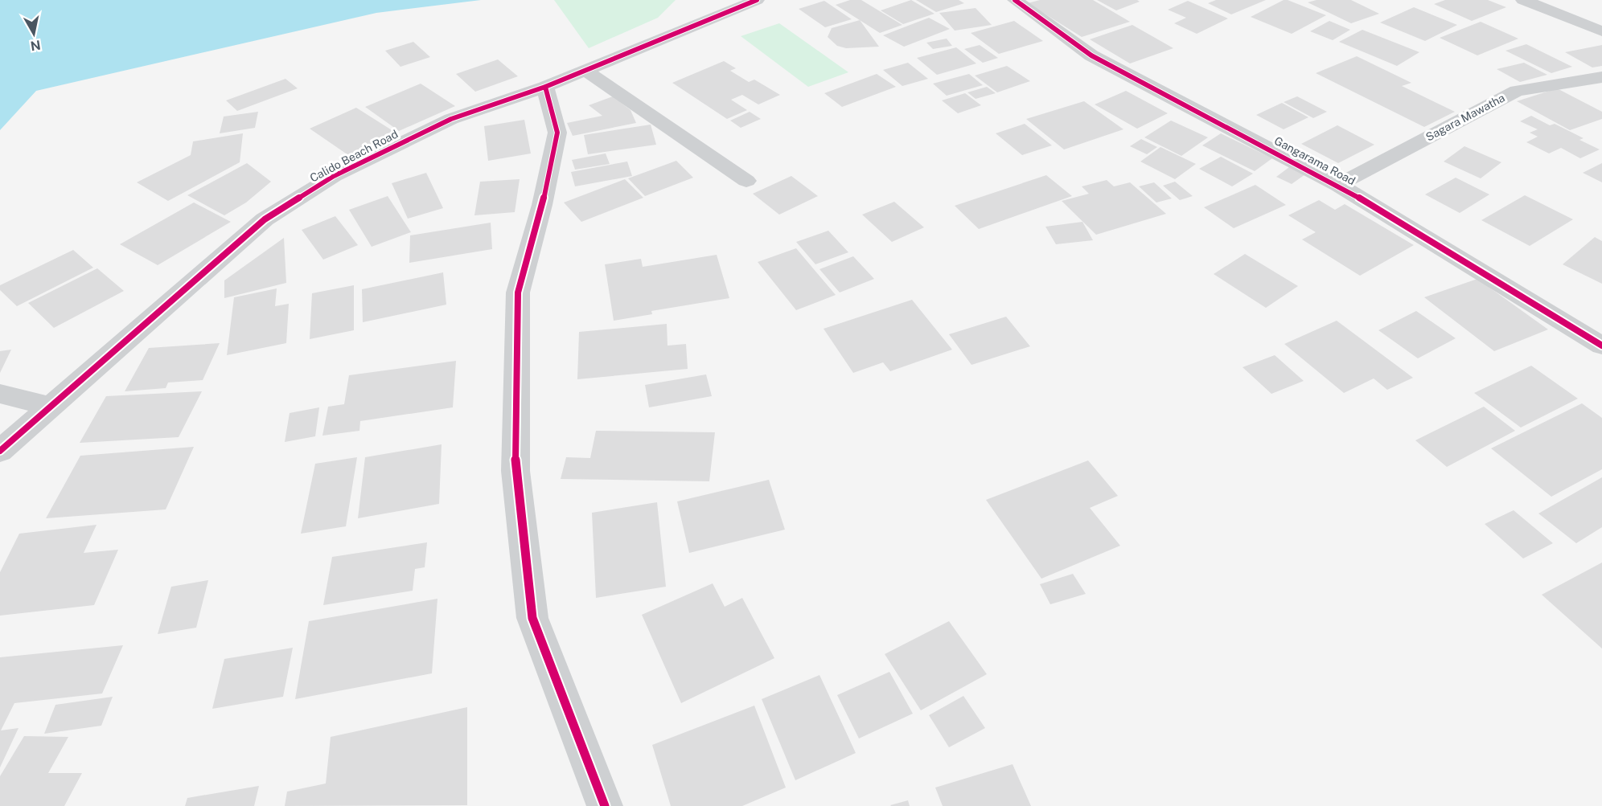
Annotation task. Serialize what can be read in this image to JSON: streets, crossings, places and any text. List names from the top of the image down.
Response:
{
  "streets": {
    "street": ["Sagara Mawatha", "Calido Beach Road", "Gangarama Road"]
  },
  "crossings": [
    ["Sagara Mawatha", "Gangarama Road"]
  ],
  "north": "bottom"
}
